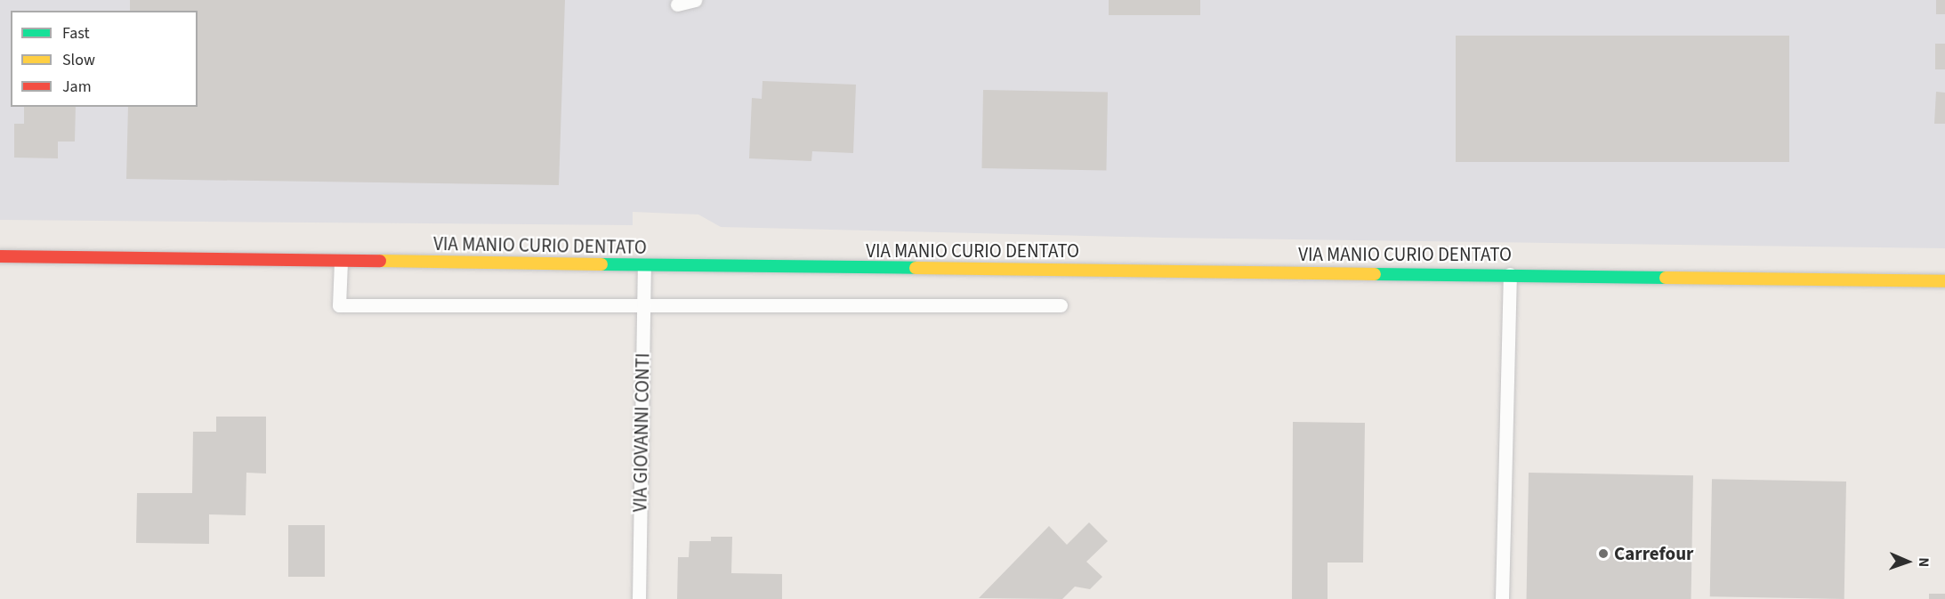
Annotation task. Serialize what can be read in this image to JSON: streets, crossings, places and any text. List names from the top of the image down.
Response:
{
  "streets": {
    "main road": ["VIA MANIO CURIO DENTATO"],
    "lane": ["VIA GIOVANNI CONTI"]
  },
  "crossings": [
    ["VIA MANIO CURIO DENTATO", "VIA GIOVANNI CONTI"]
  ],
  "places": ["Carrefour"],
  "legend": ["Fast", "Slow", "Jam"],
  "north": "right"
}
